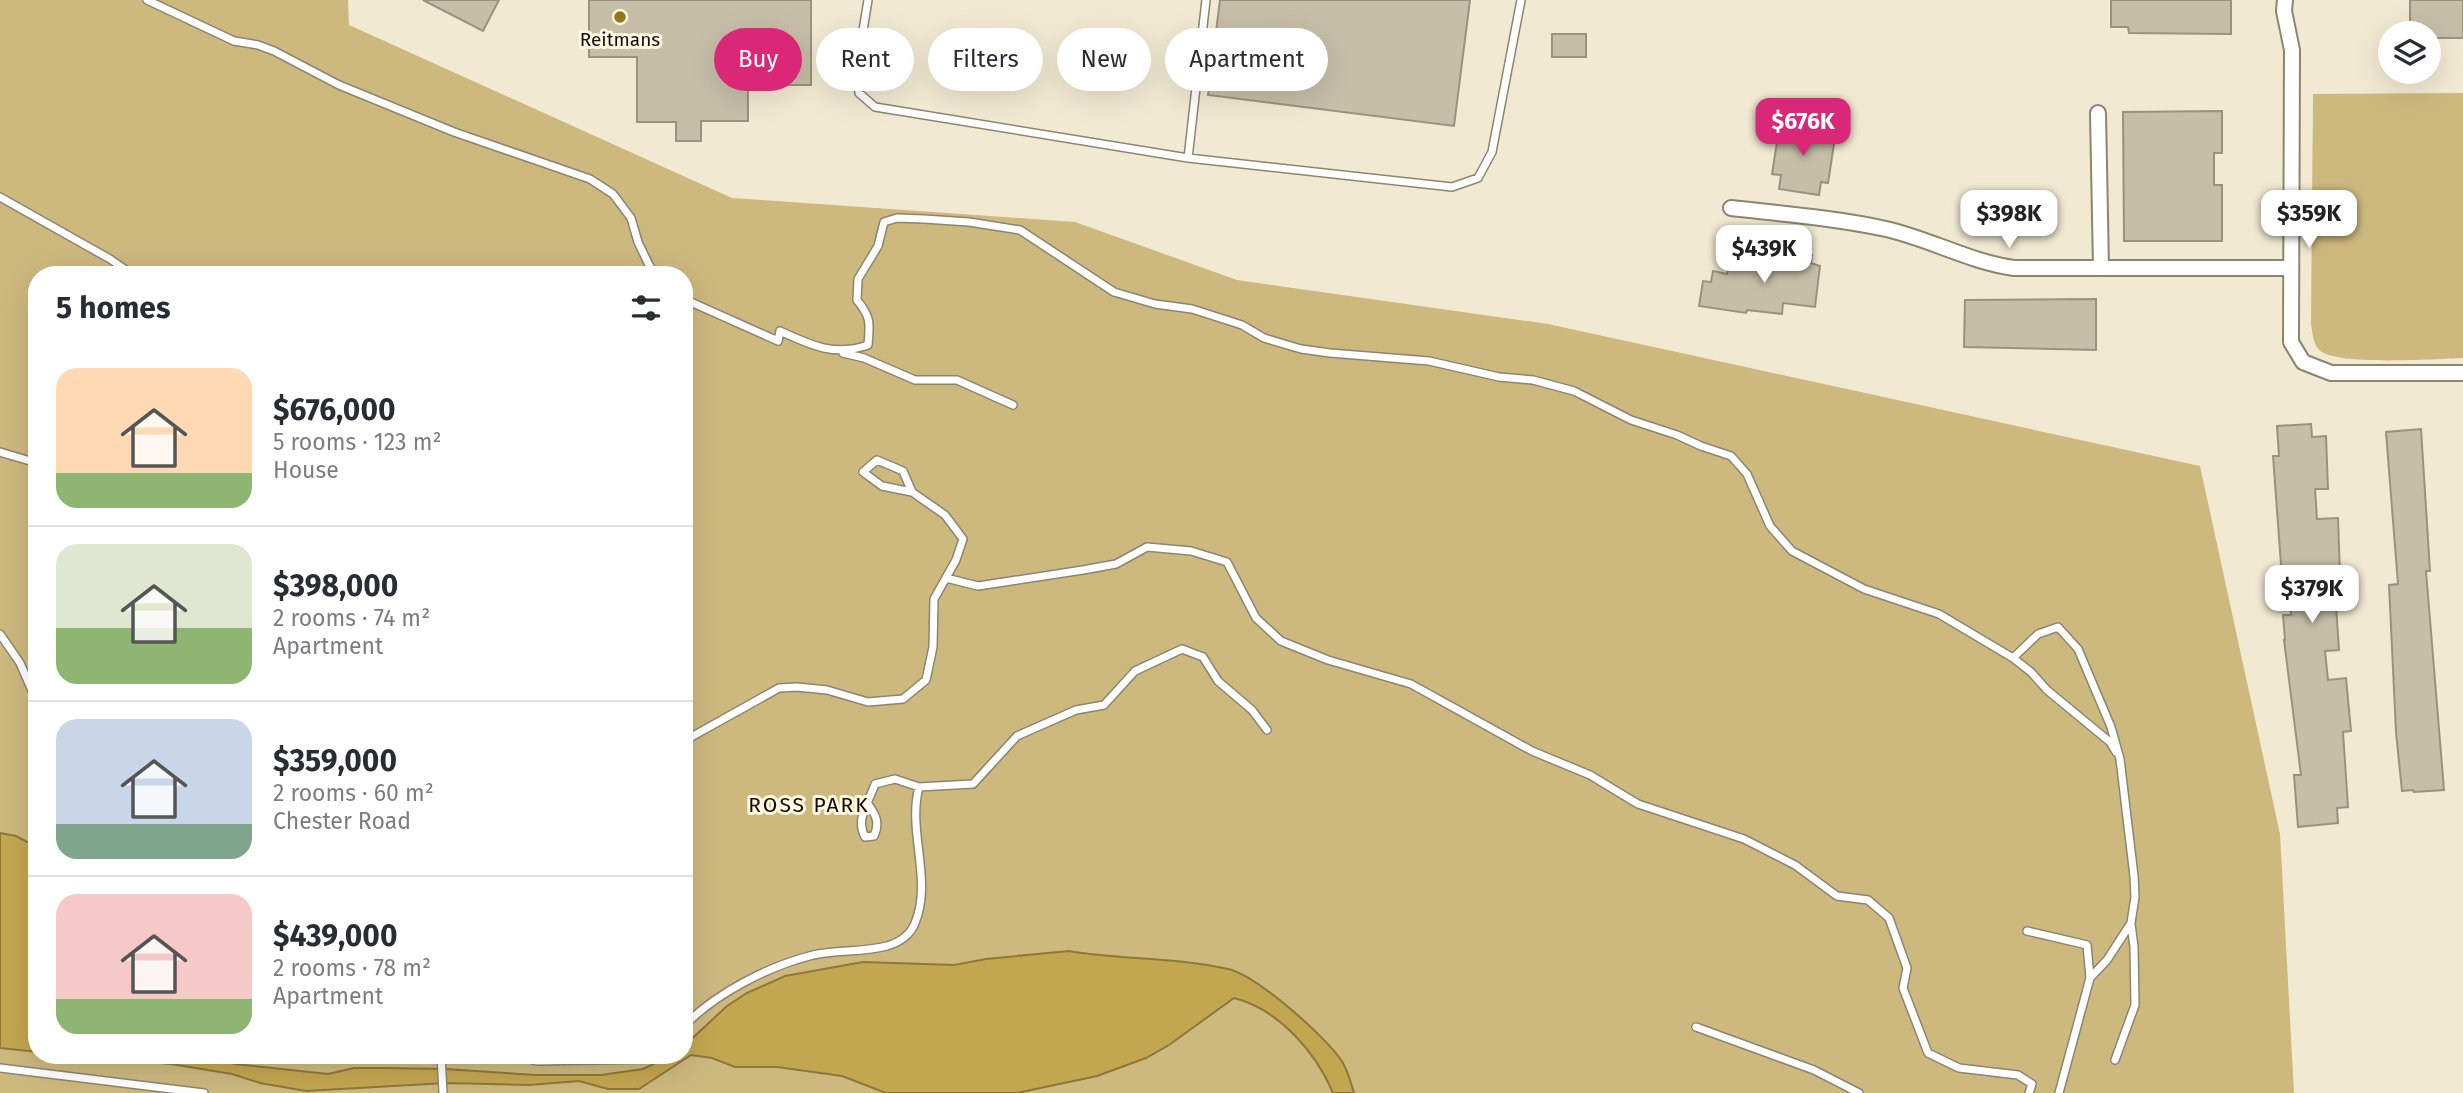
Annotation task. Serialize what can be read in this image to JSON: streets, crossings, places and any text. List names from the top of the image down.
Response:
{
  "districts": ["ROSS PARK"],
  "places": ["Reitmans"],
  "page": {
    "chip": [
      "Buy",
      "Rent",
      "Filters",
      "New",
      "Apartment"
    ],
    "price": [
      "$676K",
      "$398K",
      "$359K",
      "$439K",
      "$379K"
    ],
    "heading": "5 homes",
    "list": [
      {
        "name": "$676,000",
        "note": "5 rooms · 123 m² · House"
      },
      {
        "name": "$398,000",
        "note": "2 rooms · 74 m² · Apartment"
      },
      {
        "name": "$359,000",
        "note": "2 rooms · 60 m² · Chester Road"
      },
      {
        "name": "$439,000",
        "note": "2 rooms · 78 m² · Apartment"
      }
    ]
  }
}
